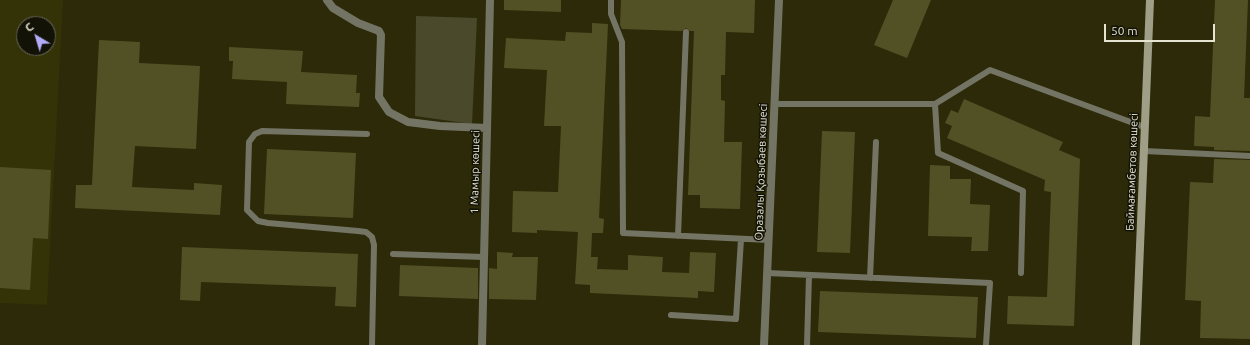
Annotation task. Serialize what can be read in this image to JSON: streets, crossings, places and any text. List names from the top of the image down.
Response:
{
  "streets": {
    "main road": ["Баймағамбетов көшесі"],
    "street": ["1 Мамыр көшесі", "Оразалы Қозыбаев көшесі"]
  },
  "scale_bar": "50 m",
  "north": "top left"
}
